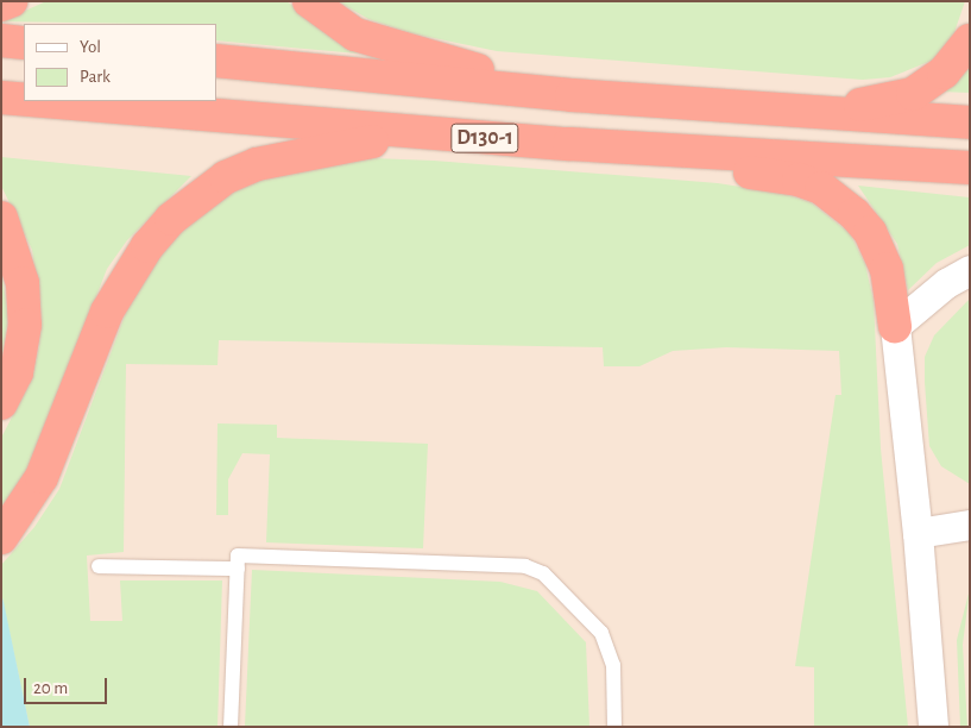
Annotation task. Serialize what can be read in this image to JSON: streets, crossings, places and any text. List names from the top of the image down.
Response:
{
  "streets": {
    "highway": ["D130-1"]
  },
  "legend": ["Yol", "Park"],
  "scale_bar": "20 m"
}
